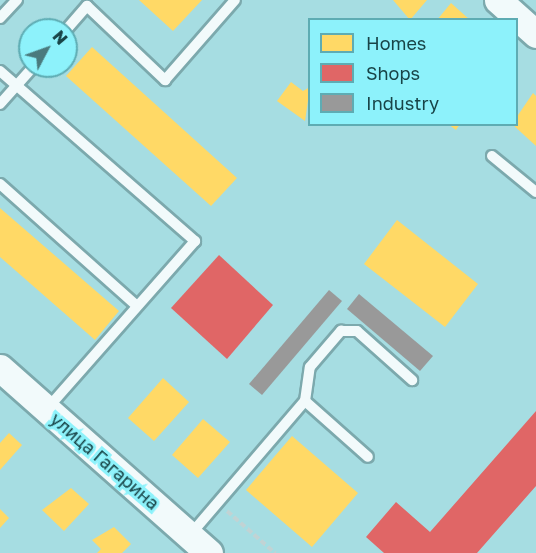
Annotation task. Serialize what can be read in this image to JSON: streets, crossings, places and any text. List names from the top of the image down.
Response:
{
  "streets": {
    "street": ["улица Гагарина"]
  },
  "legend": ["Homes", "Shops", "Industry"],
  "north": "top right"
}
